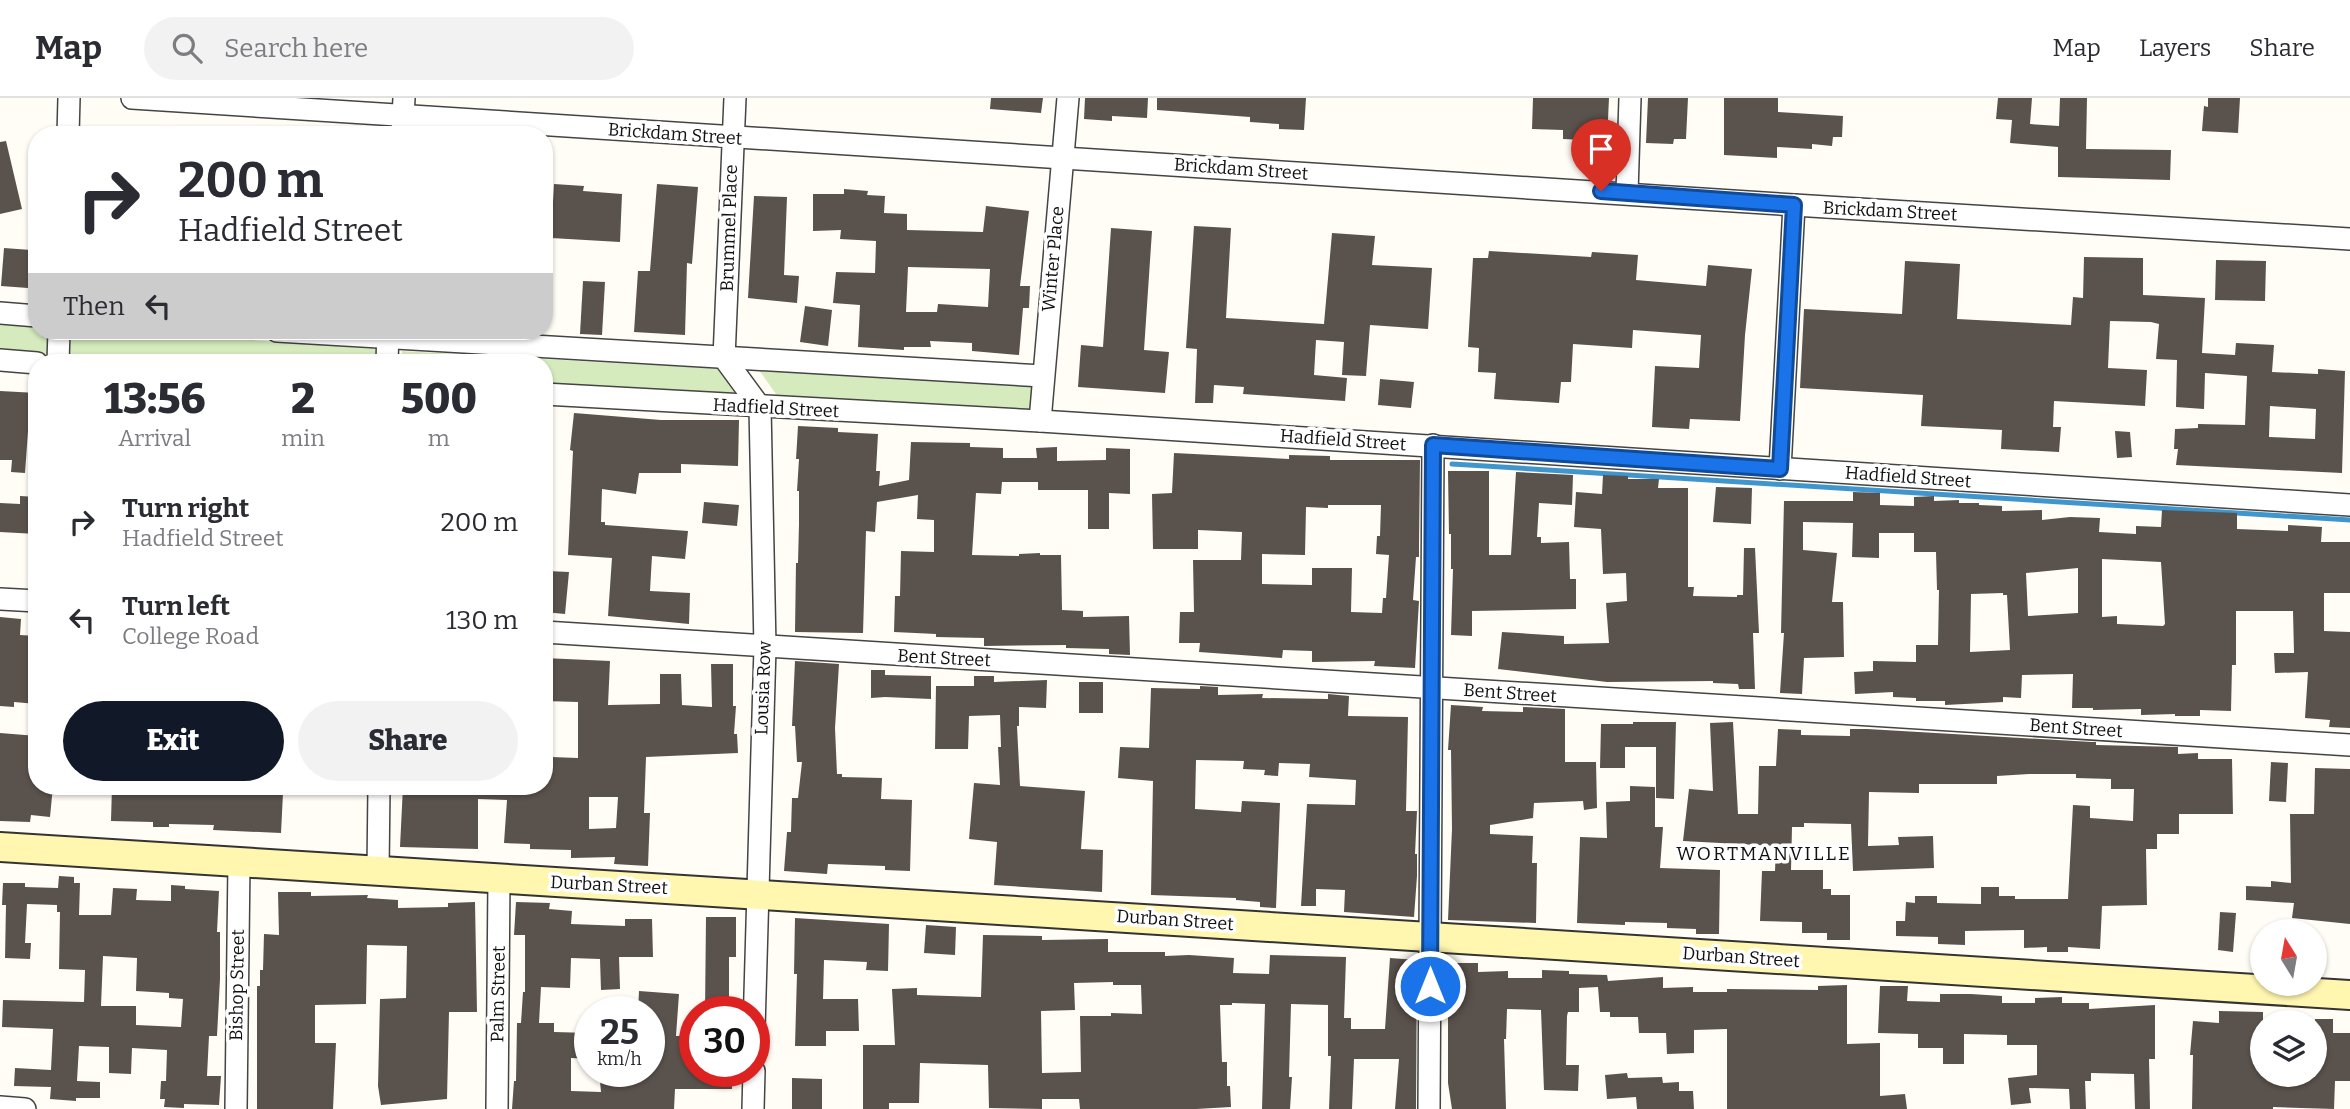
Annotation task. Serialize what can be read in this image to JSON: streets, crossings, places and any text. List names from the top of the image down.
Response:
{
  "streets": {
    "street": [
      "Brickdam Street",
      "Brummel Place",
      "Winter Place",
      "Hadfield Street",
      "Bent Street",
      "Lousia Row",
      "Durban Street",
      "Bishop Street",
      "Palm Street"
    ]
  },
  "crossings": [
    ["Brickdam Street", "Brummel Place"],
    ["Brickdam Street", "Winter Place"],
    ["Winter Place", "Hadfield Street"],
    ["Hadfield Street", "Lousia Row"],
    ["Bent Street", "Lousia Row"],
    ["Lousia Row", "Durban Street"],
    ["Durban Street", "Bishop Street"],
    ["Durban Street", "Palm Street"]
  ],
  "districts": ["WORTMANVILLE"],
  "north": "top",
  "page": {
    "header": "Map",
    "search": "Search here",
    "nav": ["Map", "Layers", "Share"],
    "turn": ["200 m", "Hadfield Street"],
    "then": "Then",
    "eta": [
      "13:56",
      "Arrival",
      "2",
      "min",
      "500",
      "m"
    ],
    "list": [
      {
        "name": "Turn right",
        "note": "Hadfield Street",
        "value": "200 m"
      },
      {
        "name": "Turn left",
        "note": "College Road",
        "value": "130 m"
      }
    ],
    "buttons": ["Exit", "Share"],
    "speed": "25 km/h",
    "limit": "30"
  }
}
